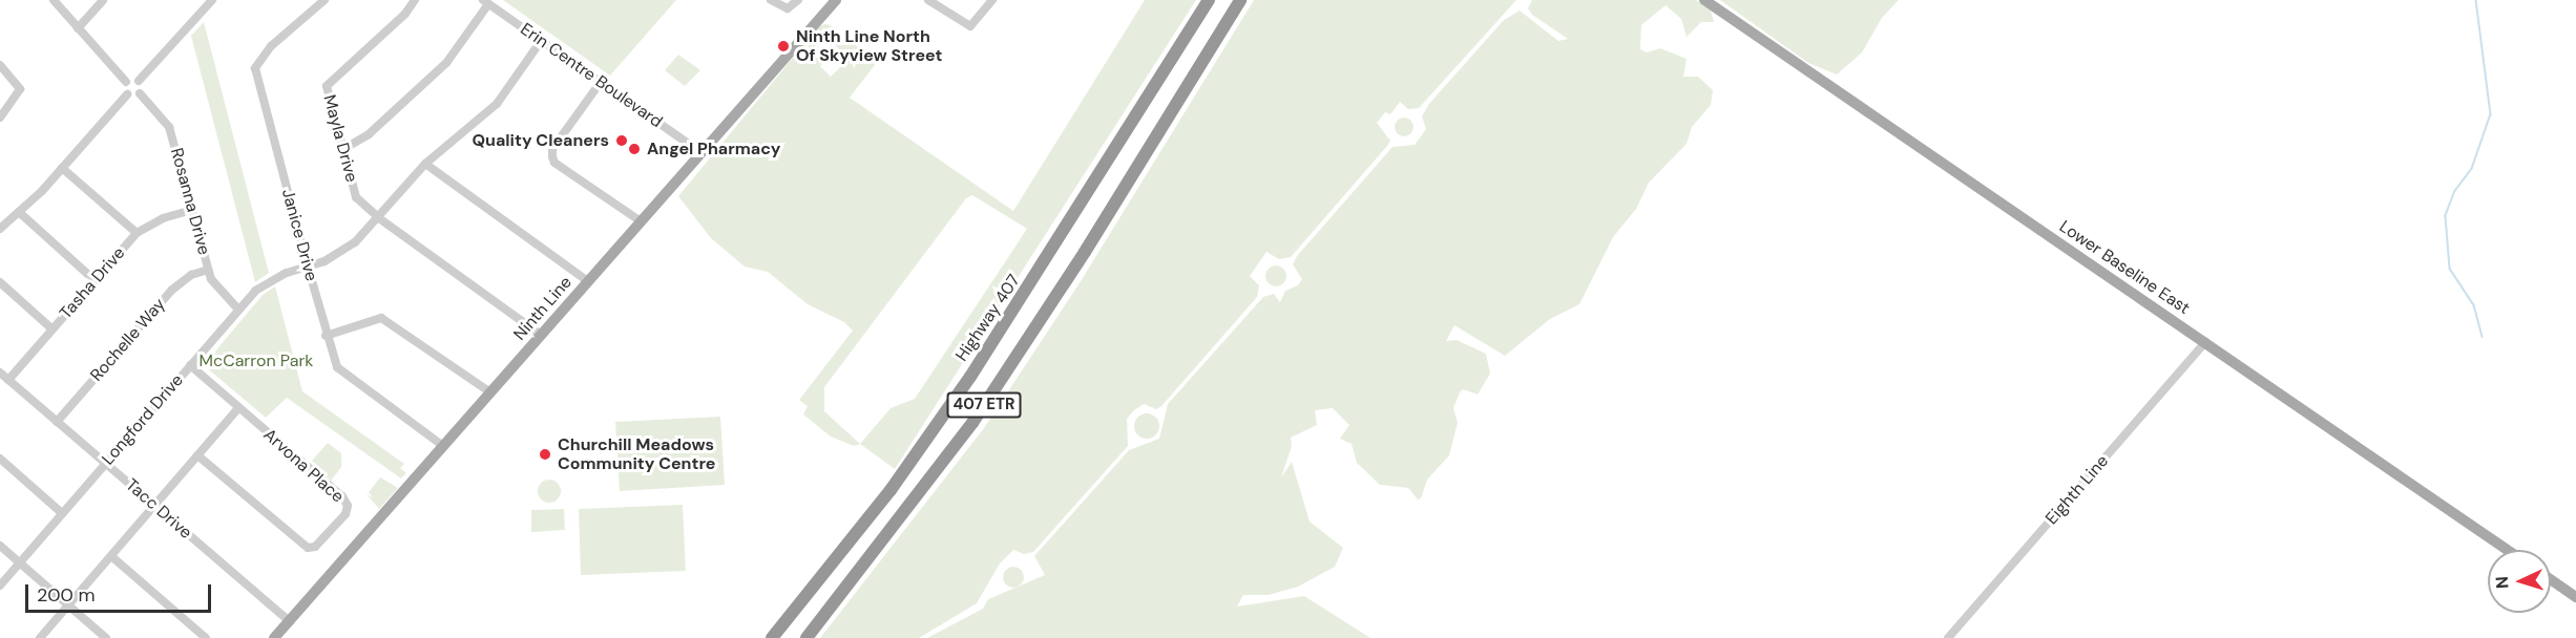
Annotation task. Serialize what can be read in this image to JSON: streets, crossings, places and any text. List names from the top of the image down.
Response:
{
  "streets": {
    "highway": ["Highway 407", "407 ETR"],
    "main road": ["Lower Baseline East", "Ninth Line"],
    "street": [
      "Erin Centre Boulevard",
      "Mayla Drive",
      "Rosanna Drive",
      "Janice Drive",
      "Tasha Drive",
      "Rochelle Way",
      "Longford Drive",
      "Arvona Place",
      "Eighth Line",
      "Tacc Drive"
    ]
  },
  "crossings": [
    ["Erin Centre Boulevard", "Ninth Line"],
    ["Erin Centre Boulevard", "Longford Drive"],
    ["Mayla Drive", "Ninth Line"],
    ["Mayla Drive", "Longford Drive"],
    ["Rosanna Drive", "Tasha Drive"],
    ["Rosanna Drive", "Rochelle Way"],
    ["Rosanna Drive", "Longford Drive"],
    ["Janice Drive", "Ninth Line"],
    ["Janice Drive", "Longford Drive"],
    ["Lower Baseline East", "Eighth Line"],
    ["Tasha Drive", "Tacc Drive"],
    ["Ninth Line", "Tacc Drive"],
    ["Rochelle Way", "Tacc Drive"],
    ["Longford Drive", "Arvona Place"],
    ["Longford Drive", "Tacc Drive"]
  ],
  "parks": ["McCarron Park"],
  "places": [
    "Ninth Line North Of Skyview Street",
    "Quality Cleaners",
    "Angel Pharmacy",
    "Churchill Meadows Community Centre"
  ],
  "scale_bar": "200 m",
  "north": "left"
}
